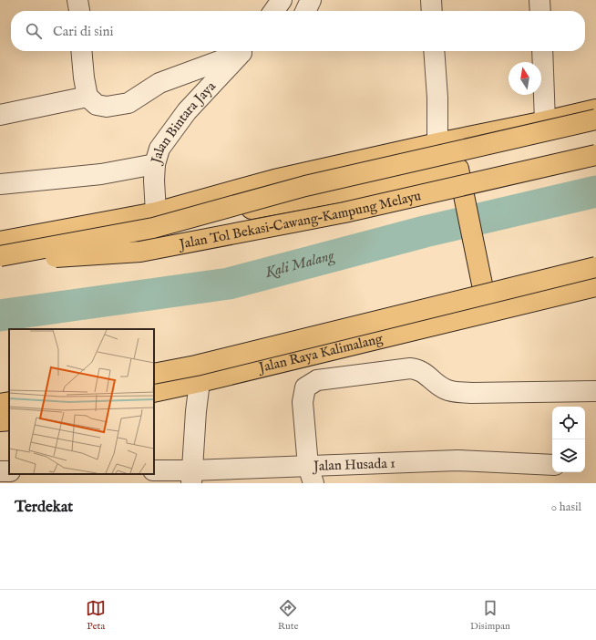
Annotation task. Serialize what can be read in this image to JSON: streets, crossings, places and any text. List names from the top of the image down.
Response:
{
  "streets": {
    "main road": ["Jalan Tol Bekasi–Cawang–Kampung Melayu", "Jalan Raya Kalimalang"],
    "street": ["Jalan Bintara Jaya", "Jalan Husada 1"]
  },
  "water": ["Kali Malang"],
  "north": "top",
  "page": {
    "search": "Cari di sini",
    "heading": ["Terdekat", "0 hasil"],
    "nav": ["Peta", "Rute", "Disimpan"]
  }
}
